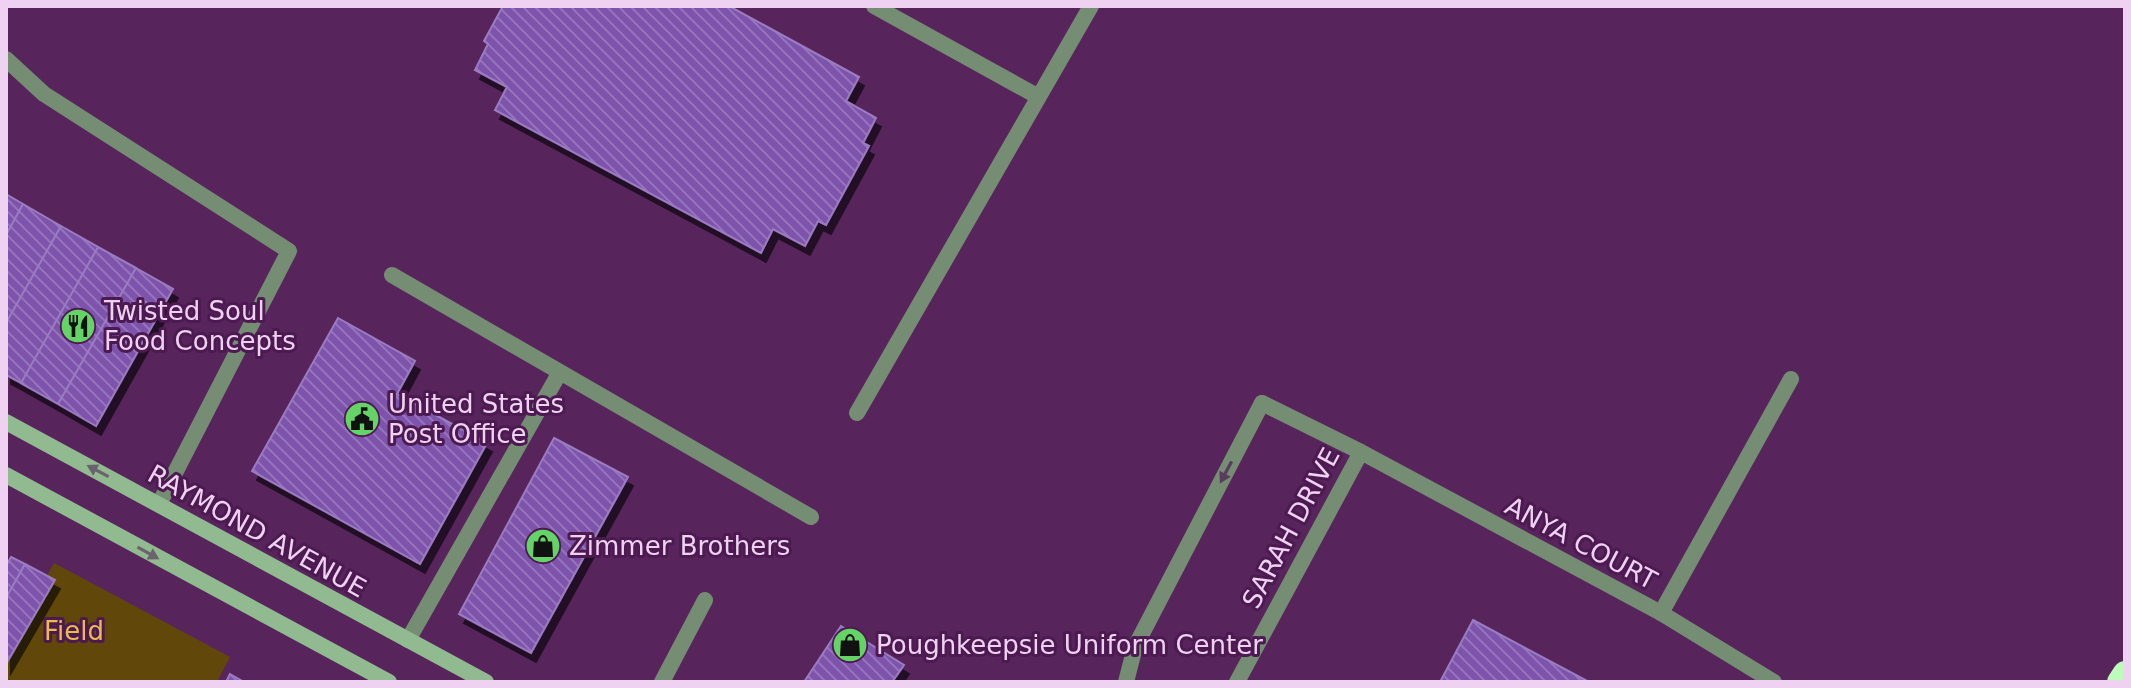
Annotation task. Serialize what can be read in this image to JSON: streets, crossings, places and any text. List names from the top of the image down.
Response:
{
  "streets": {
    "main road": ["RAYMOND AVENUE"],
    "street": ["SARAH DRIVE", "ANYA COURT"]
  },
  "crossings": [
    ["SARAH DRIVE", "ANYA COURT"]
  ],
  "parks": ["Field"],
  "places": {
    "restaurant": ["Twisted Soul Food Concepts"],
    "public building": ["United States Post Office"],
    "shop": ["Zimmer Brothers", "Poughkeepsie Uniform Center"]
  }
}
